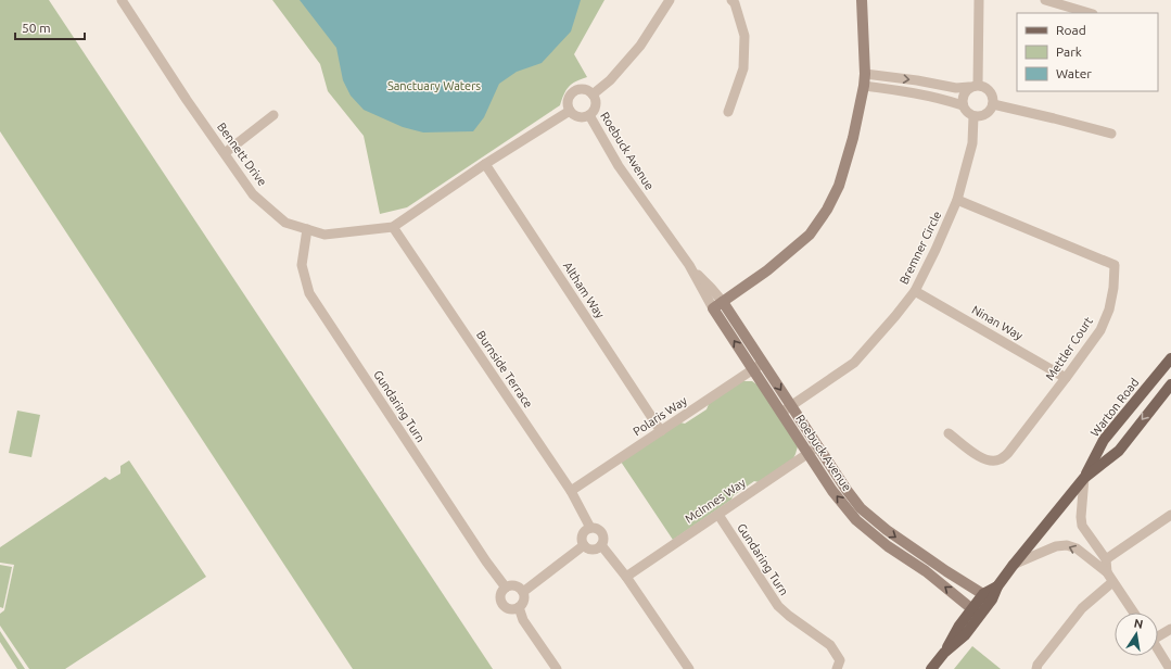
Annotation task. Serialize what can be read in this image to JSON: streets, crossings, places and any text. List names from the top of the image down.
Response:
{
  "streets": {
    "main road": ["Warton Road"],
    "street": [
      "Roebuck Avenue",
      "Bennett Drive",
      "Bremner Circle",
      "Altham Way",
      "Ninan Way",
      "Mettler Court",
      "Burnside Terrace",
      "Gundaring Turn",
      "Polaris Way",
      "McInnes Way"
    ]
  },
  "crossings": [
    ["Roebuck Avenue", "Bennett Drive"],
    ["Roebuck Avenue", "Bremner Circle"],
    ["Roebuck Avenue", "Warton Road"],
    ["Roebuck Avenue", "Polaris Way"],
    ["Roebuck Avenue", "McInnes Way"],
    ["Bennett Drive", "Altham Way"],
    ["Bennett Drive", "Burnside Terrace"],
    ["Bennett Drive", "Gundaring Turn"],
    ["Bremner Circle", "Ninan Way"],
    ["Bremner Circle", "Mettler Court"],
    ["Altham Way", "Polaris Way"],
    ["Ninan Way", "Mettler Court"],
    ["Burnside Terrace", "Polaris Way"],
    ["Burnside Terrace", "McInnes Way"],
    ["Gundaring Turn", "McInnes Way"]
  ],
  "parks": ["Sanctuary Waters"],
  "legend": ["Road", "Park", "Water"],
  "scale_bar": "50 m",
  "north": "top"
}
